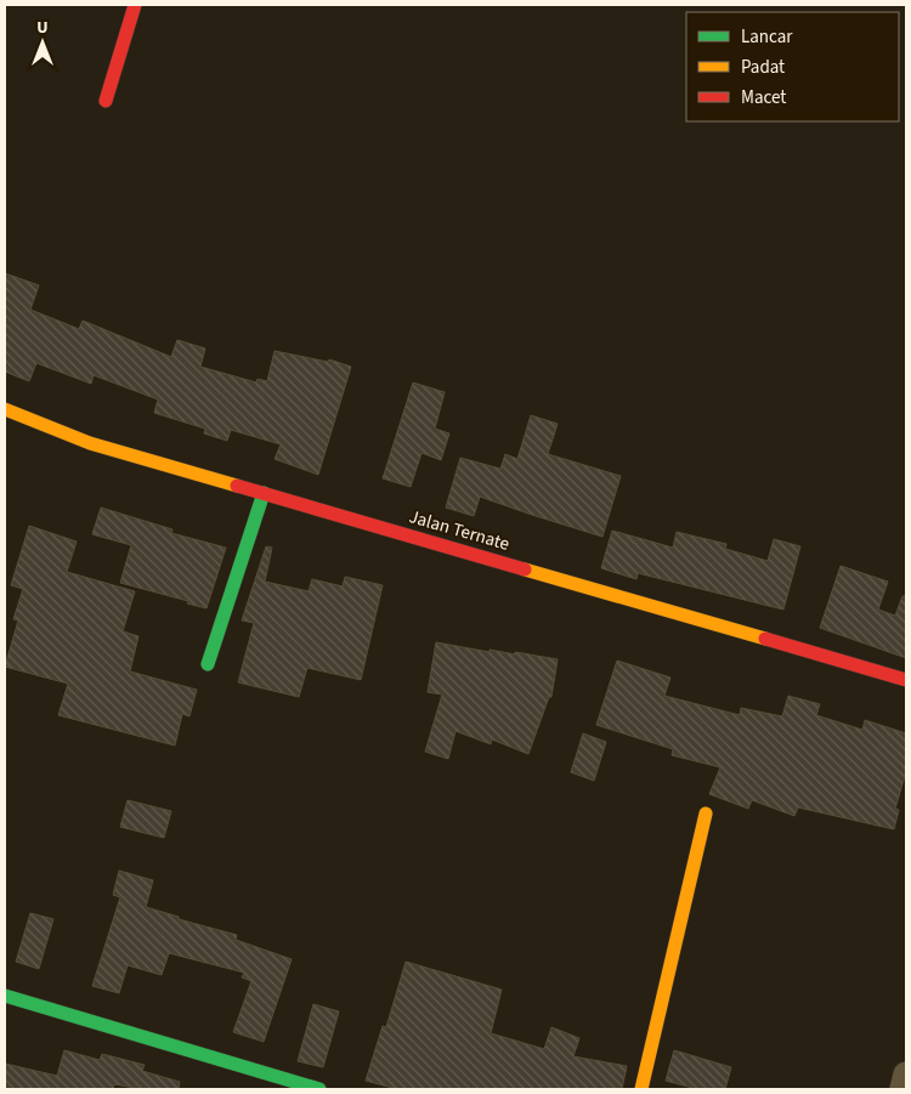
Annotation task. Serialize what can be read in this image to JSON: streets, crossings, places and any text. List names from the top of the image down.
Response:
{
  "streets": {
    "street": ["Jalan Ternate"]
  },
  "legend": ["Lancar", "Padat", "Macet"],
  "north": "top"
}
